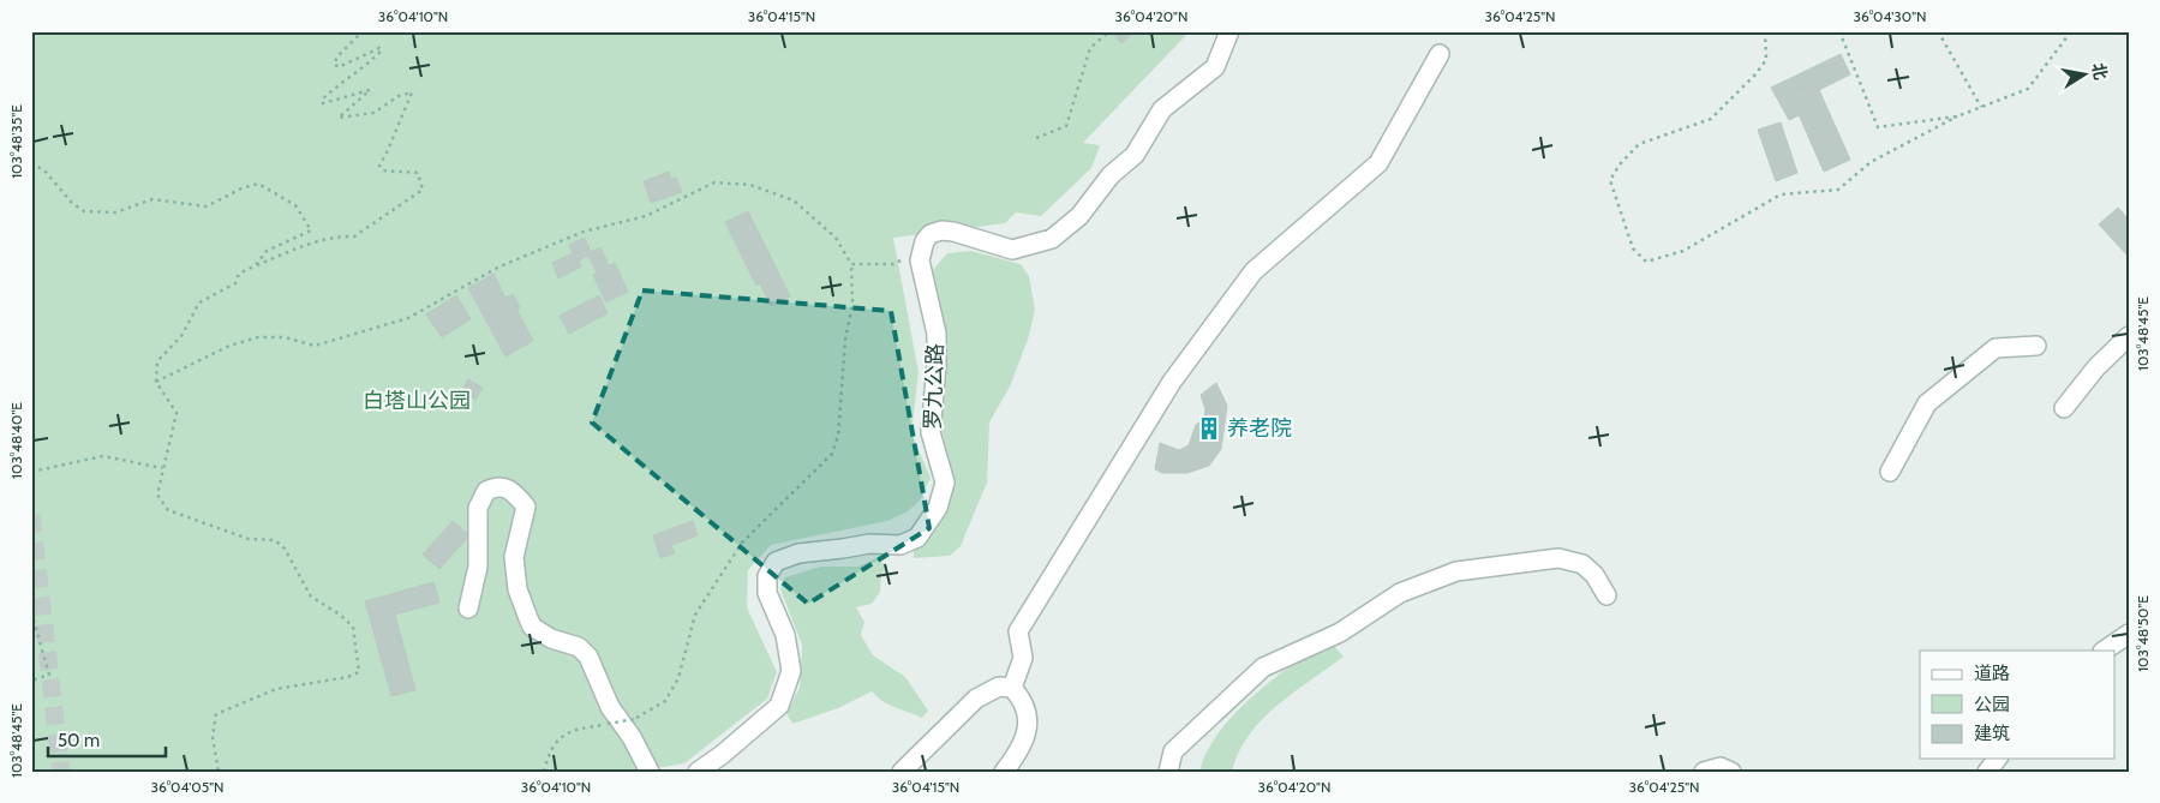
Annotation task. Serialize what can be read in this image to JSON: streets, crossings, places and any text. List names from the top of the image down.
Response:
{
  "streets": {
    "street": ["罗九公路"]
  },
  "parks": ["白塔山公园"],
  "places": {
    "building": ["养老院"]
  },
  "legend": ["道路", "公园", "建筑"],
  "scale_bar": "50 m",
  "north": "right",
  "coordinates": [
    "36°04'10\"N",
    "36°04'15\"N",
    "36°04'20\"N",
    "36°04'25\"N",
    "36°04'30\"N",
    "103°48'35\"E",
    "103°48'45\"E",
    "103°48'40\"E",
    "103°48'50\"E",
    "36°04'05\"N"
  ]
}
